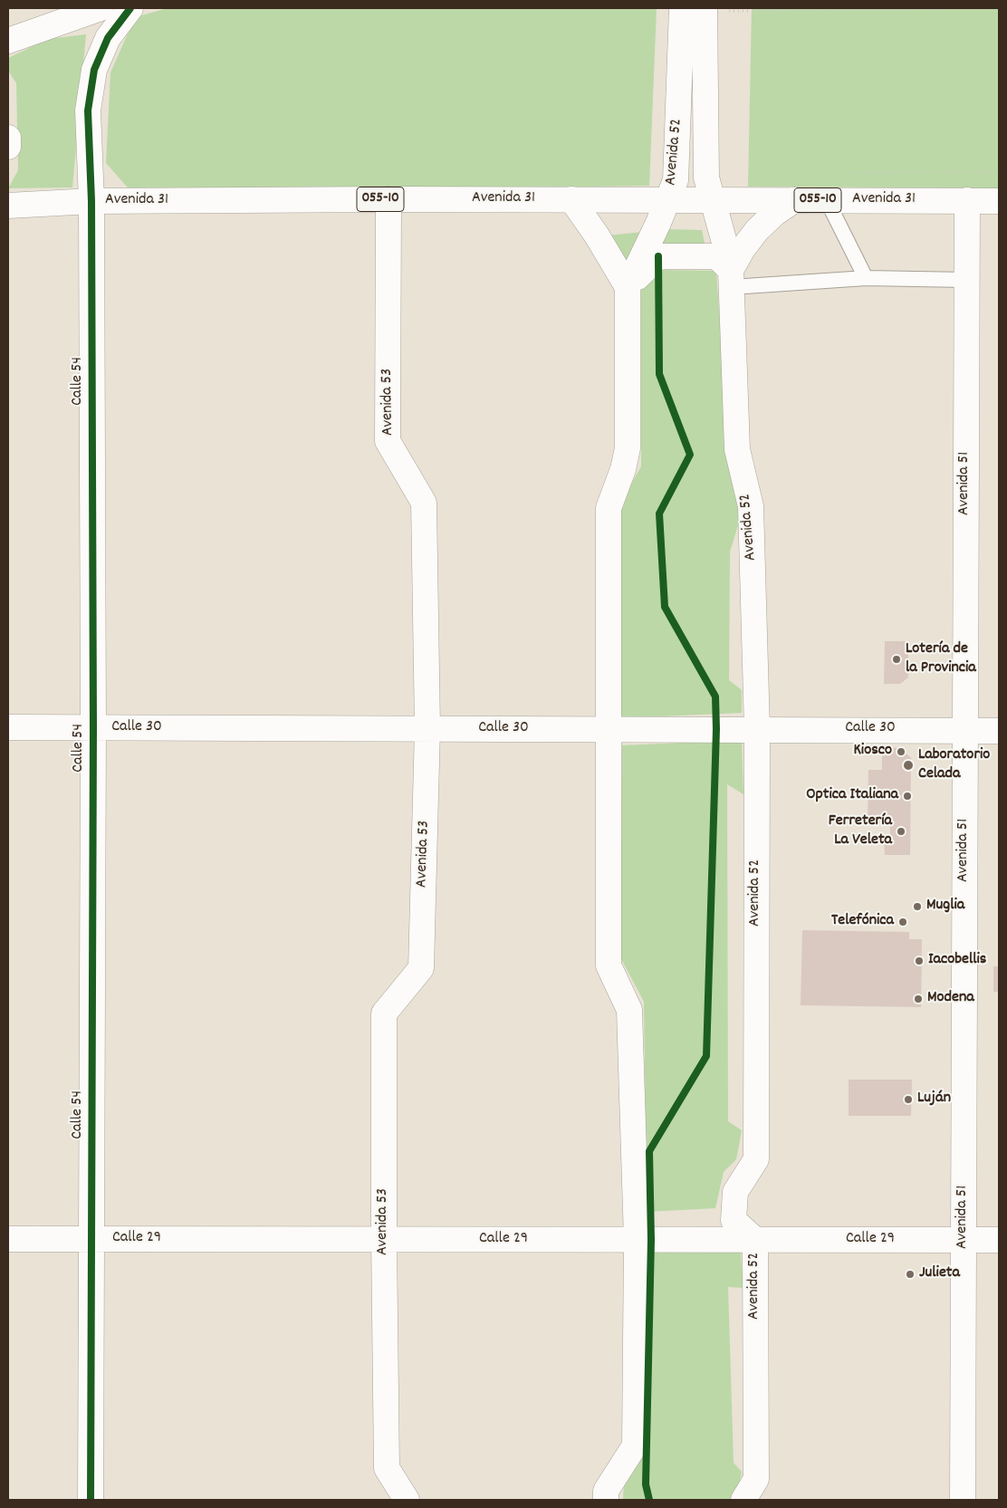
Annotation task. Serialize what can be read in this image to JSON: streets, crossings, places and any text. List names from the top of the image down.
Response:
{
  "streets": {
    "main road": [
      "Avenida 52",
      "055-10",
      "Avenida 31",
      "Calle 54",
      "Avenida 53",
      "Avenida 51",
      "Calle 30",
      "Calle 29"
    ]
  },
  "crossings": [
    ["Avenida 52", "Avenida 31"],
    ["Avenida 52", "Calle 30"],
    ["Avenida 52", "Calle 29"],
    ["Avenida 31", "Calle 54"],
    ["Avenida 31", "Avenida 53"],
    ["Avenida 31", "Avenida 51"],
    ["Calle 54", "Calle 30"],
    ["Calle 54", "Calle 29"],
    ["Avenida 53", "Calle 30"],
    ["Avenida 53", "Calle 29"],
    ["Avenida 51", "Calle 30"],
    ["Avenida 51", "Calle 29"]
  ],
  "places": [
    "Lotería de la Provincia",
    "Kiosco",
    "Laboratorio Celada",
    "Optica Italiana",
    "Ferretería La Veleta",
    "Muglia",
    "Telefónica",
    "Iacobellis",
    "Modena",
    "Luján",
    "Julieta"
  ]
}
